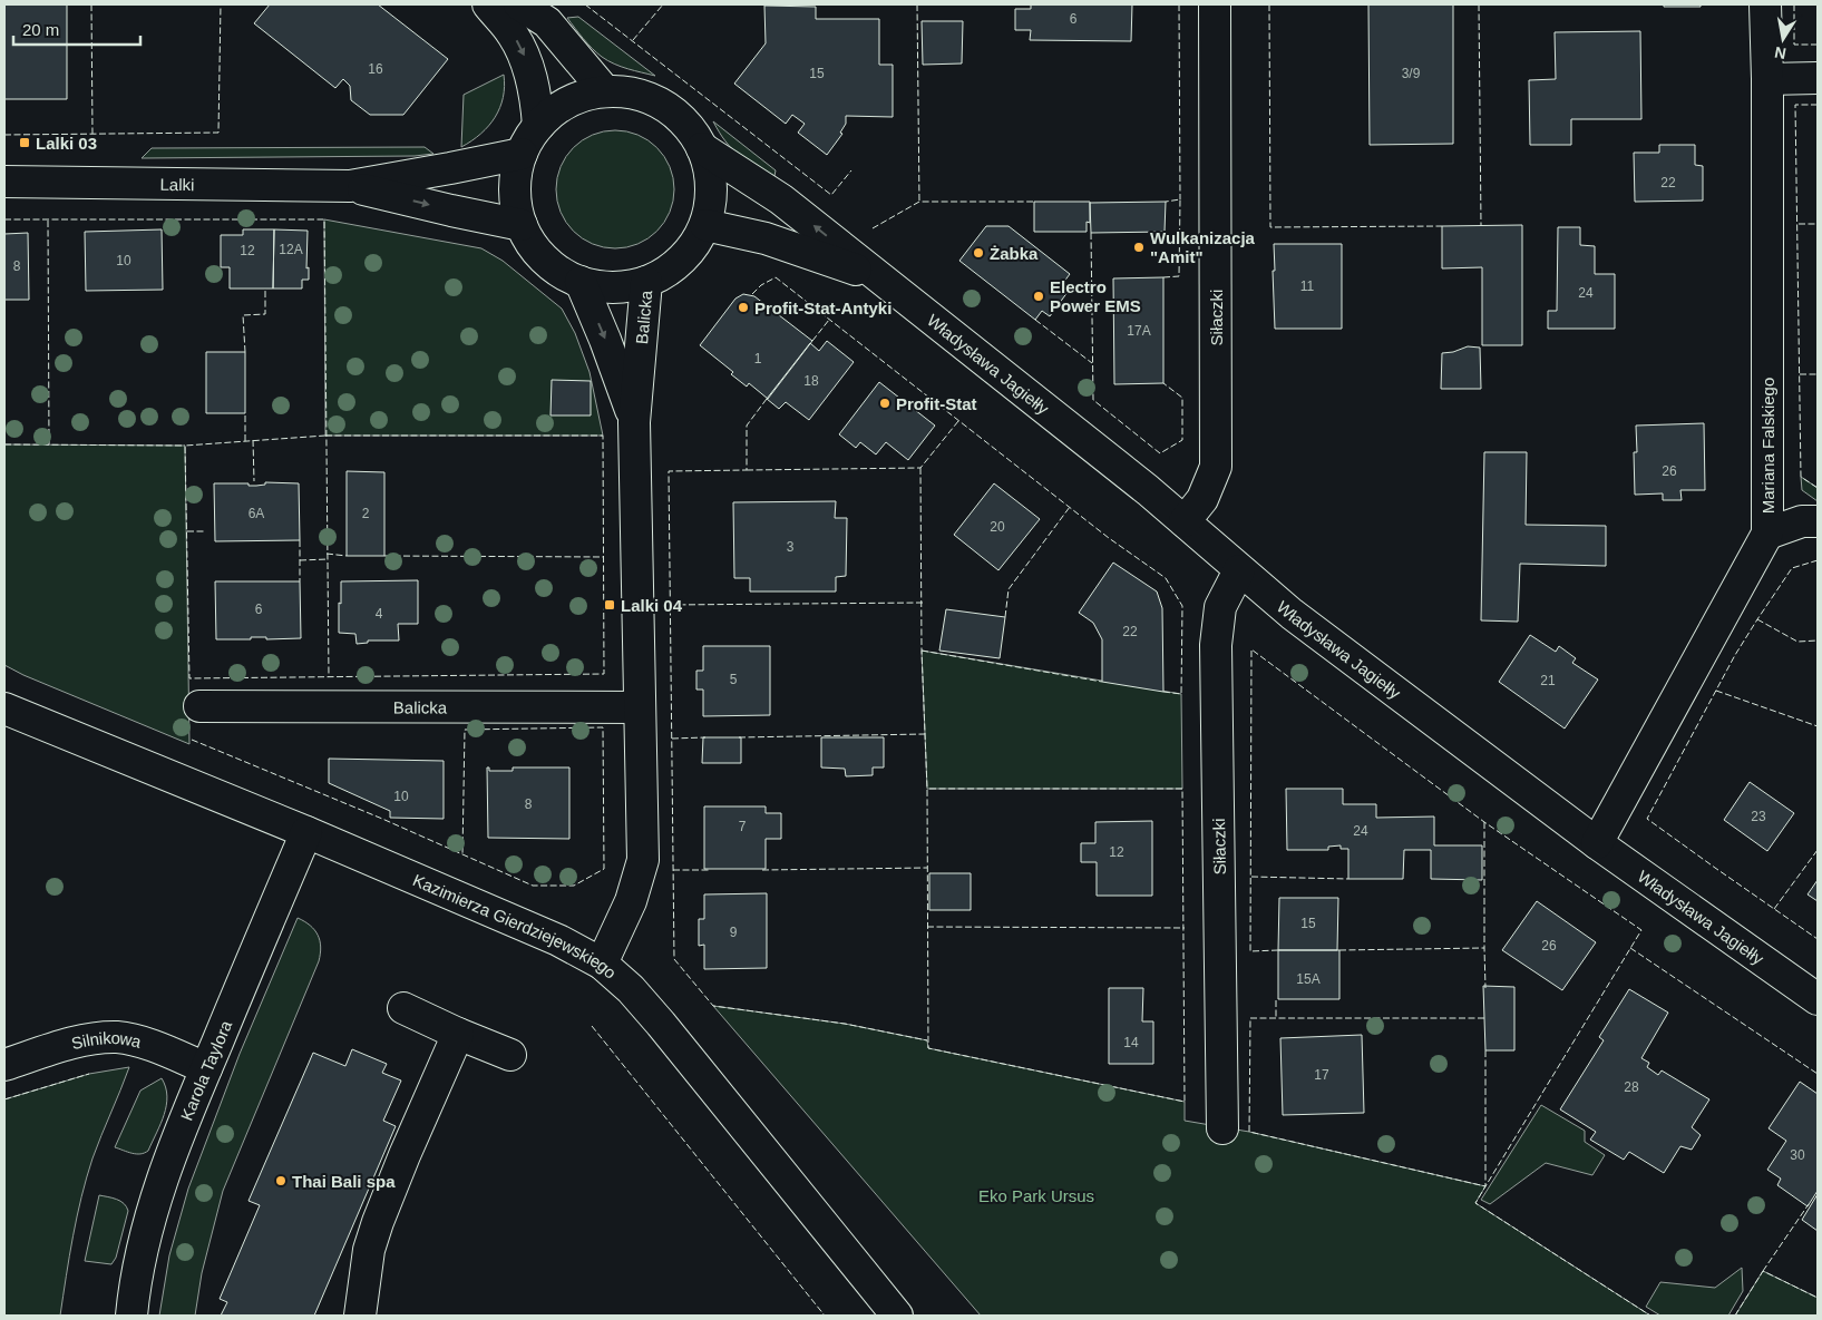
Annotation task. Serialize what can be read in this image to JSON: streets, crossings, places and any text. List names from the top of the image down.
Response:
{
  "streets": {
    "street": [
      "Lalki",
      "Siłaczki",
      "Balicka",
      "Władysława Jagiełły",
      "Mariana Falskiego",
      "Kazimierza Gierdziejewskiego",
      "Silnikowa",
      "Karola Taylora"
    ]
  },
  "crossings": [
    ["Lalki", "Balicka"],
    ["Lalki", "Władysława Jagiełły"],
    ["Siłaczki", "Władysława Jagiełły"],
    ["Balicka", "Władysława Jagiełły"],
    ["Balicka", "Kazimierza Gierdziejewskiego"],
    ["Władysława Jagiełły", "Mariana Falskiego"],
    ["Kazimierza Gierdziejewskiego", "Karola Taylora"],
    ["Silnikowa", "Karola Taylora"]
  ],
  "parks": ["Eko Park Ursus"],
  "places": {
    "transit": ["Lalki 03", "Lalki 04"],
    "other": [
      "Wulkanizacja \"Amit\"",
      "Żabka",
      "Electro Power EMS",
      "Profit-Stat-Antyki",
      "Profit-Stat",
      "Thai Bali spa"
    ]
  },
  "house_numbers": [
    "6",
    "16",
    "15",
    "3/9",
    "22",
    "12A",
    "12",
    "10",
    "8",
    "11",
    "24",
    "17A",
    "1",
    "18",
    "26",
    "6A",
    "2",
    "20",
    "3",
    "6",
    "4",
    "22",
    "5",
    "21",
    "10",
    "8",
    "23",
    "7",
    "24",
    "12",
    "15",
    "9",
    "26",
    "15A",
    "14",
    "17",
    "28",
    "30"
  ],
  "scale_bar": "20 m",
  "north": "bottom"
}
